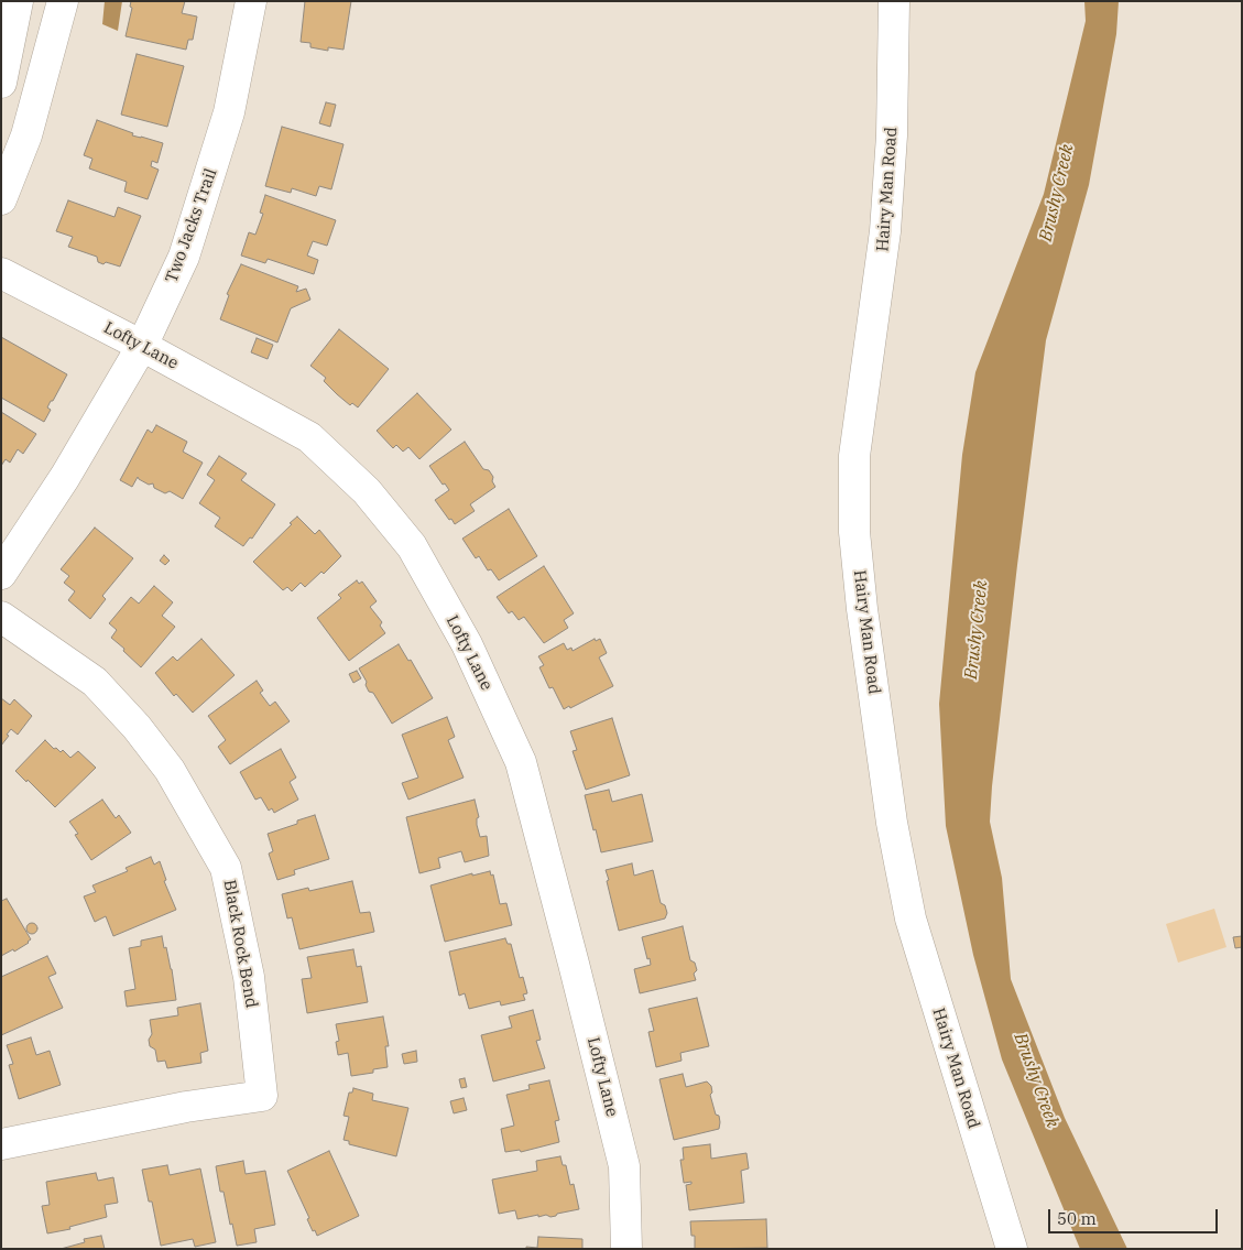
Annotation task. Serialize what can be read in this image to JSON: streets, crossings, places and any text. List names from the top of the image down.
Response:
{
  "streets": {
    "street": [
      "Hairy Man Road",
      "Two Jacks Trail",
      "Lofty Lane",
      "Black Rock Bend"
    ]
  },
  "crossings": [
    ["Two Jacks Trail", "Lofty Lane"]
  ],
  "water": ["Brushy Creek"],
  "scale_bar": "50 m"
}
